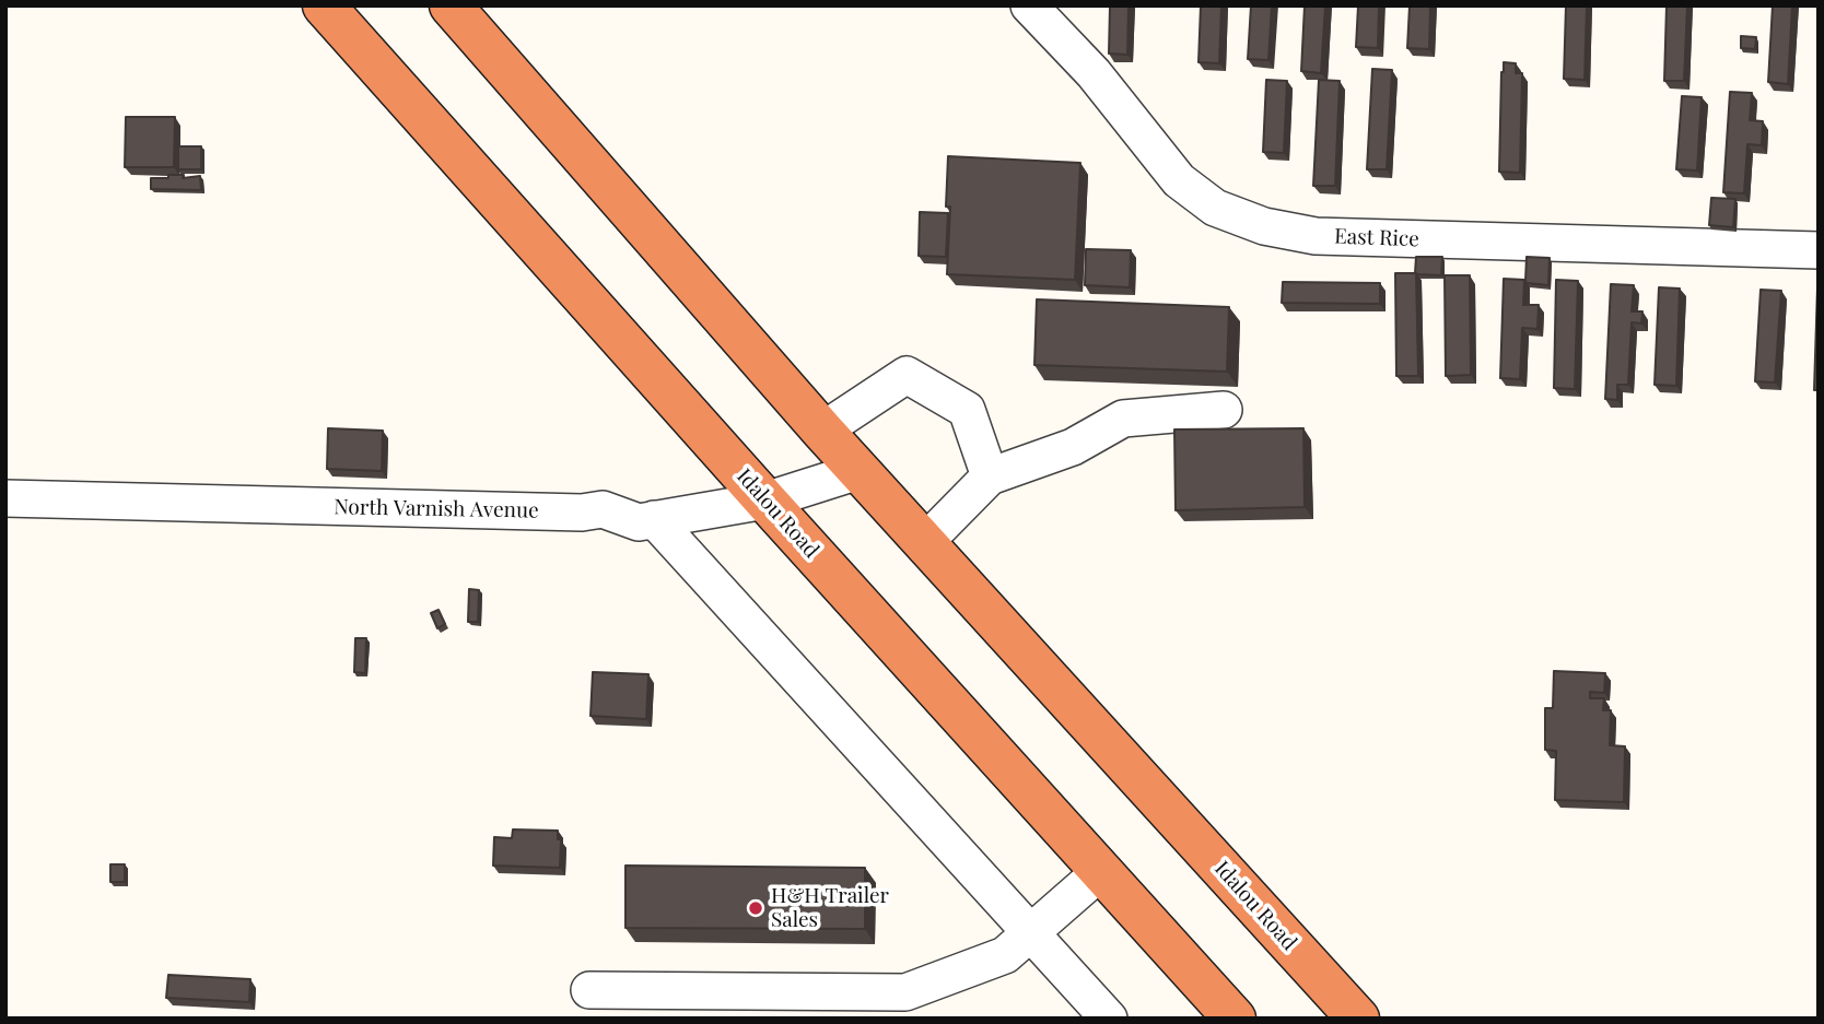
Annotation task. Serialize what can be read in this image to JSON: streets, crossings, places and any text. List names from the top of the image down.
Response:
{
  "streets": {
    "highway": ["Idalou Road"],
    "street": ["East Rice", "North Varnish Avenue"]
  },
  "crossings": [
    ["North Varnish Avenue", "Idalou Road"]
  ],
  "places": ["H&H Trailer Sales"]
}
